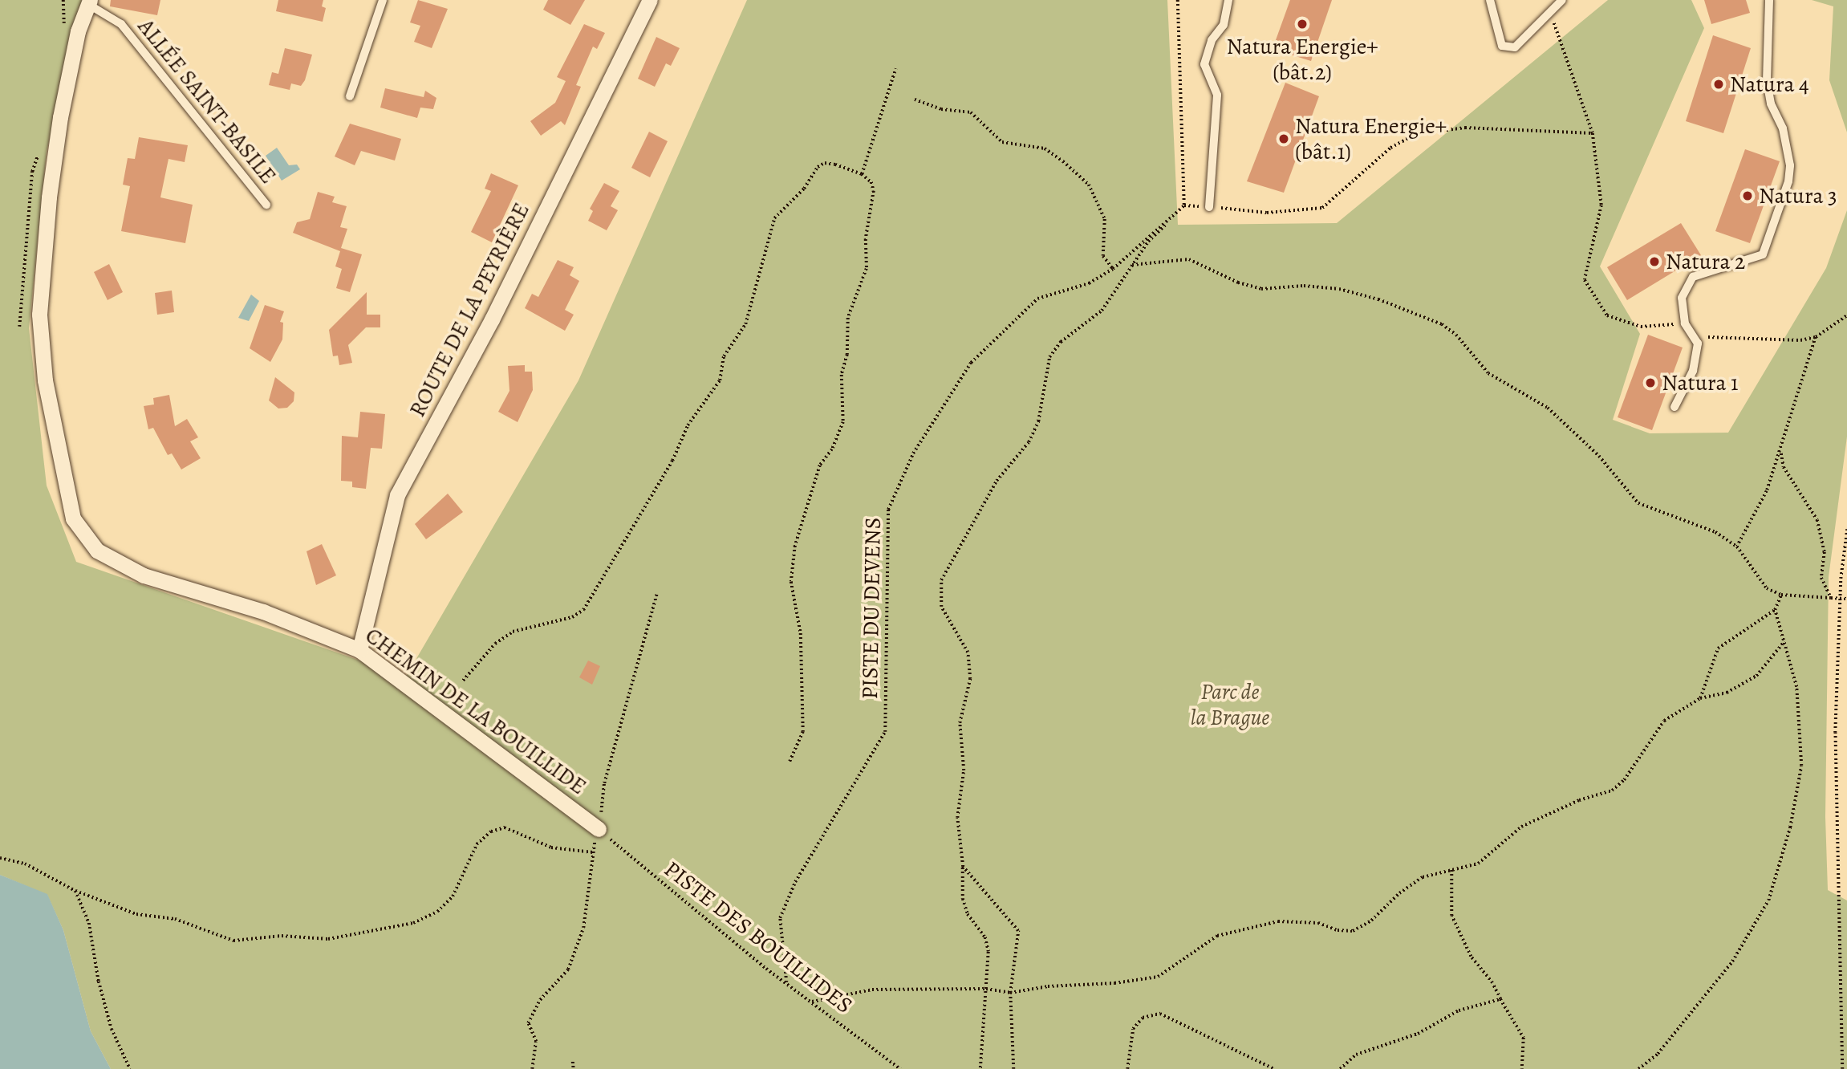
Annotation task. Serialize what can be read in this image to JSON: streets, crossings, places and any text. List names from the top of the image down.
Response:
{
  "streets": {
    "street": ["ROUTE DE LA PEYRIÈRE", "CHEMIN DE LA BOUILLIDE"],
    "lane": ["ALLÉE SAINT-BASILE"],
    "path": ["PISTE DU DEVENS", "PISTE DES BOUILLIDES"]
  },
  "crossings": [
    ["ALLÉE SAINT-BASILE", "CHEMIN DE LA BOUILLIDE"],
    ["ROUTE DE LA PEYRIÈRE", "CHEMIN DE LA BOUILLIDE"],
    ["PISTE DU DEVENS", "PISTE DES BOUILLIDES"],
    ["CHEMIN DE LA BOUILLIDE", "PISTE DES BOUILLIDES"]
  ],
  "parks": ["Parc de la Brague"],
  "places": [
    "Natura Energie+ (bât.2)",
    "Natura 4",
    "Natura Energie+ (bât.1)",
    "Natura 3",
    "Natura 2",
    "Natura 1"
  ]
}
